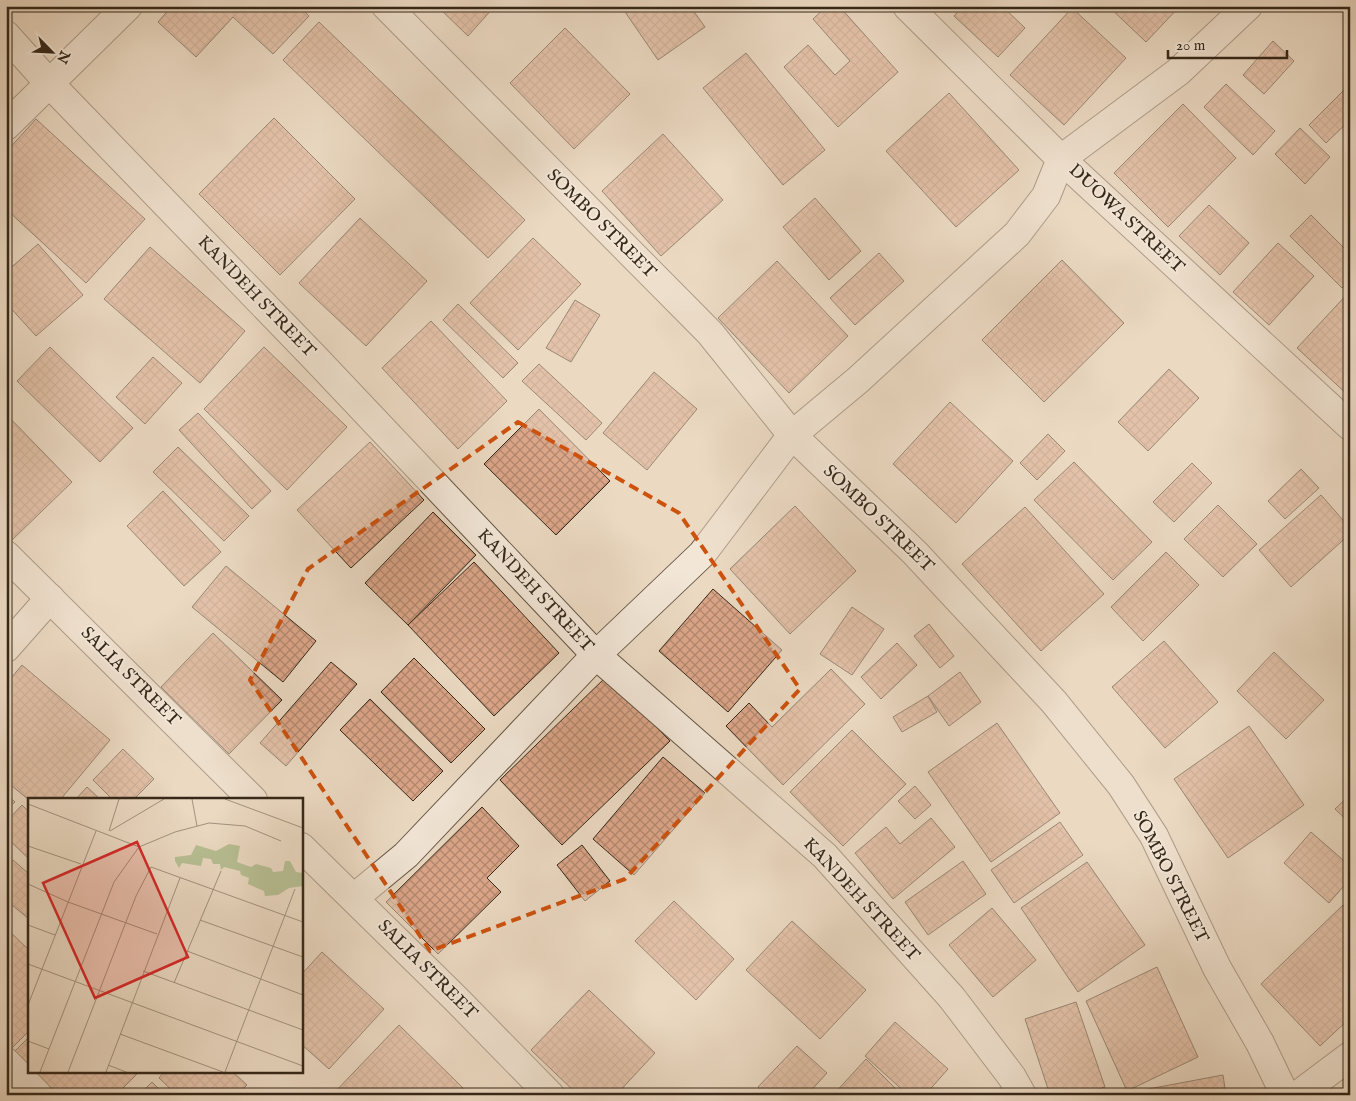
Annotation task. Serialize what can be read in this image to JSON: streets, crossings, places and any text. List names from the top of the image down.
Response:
{
  "streets": {
    "street": [
      "DUOWA STREET",
      "SOMBO STREET",
      "KANDEH STREET",
      "SALIA STREET"
    ]
  },
  "scale_bar": "20 m",
  "north": "bottom right"
}
